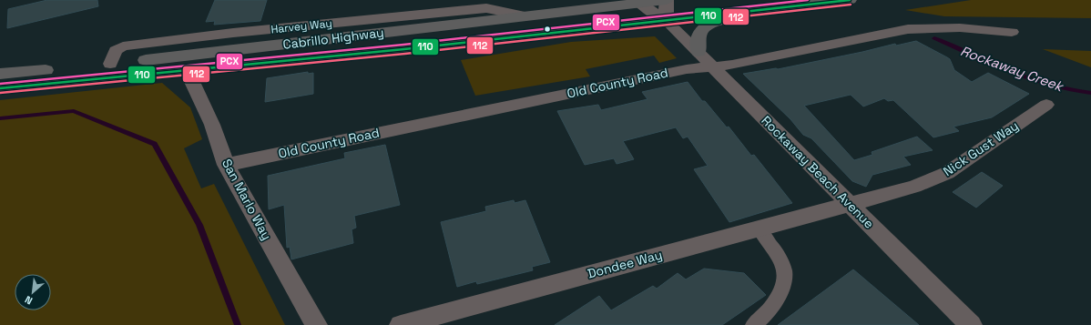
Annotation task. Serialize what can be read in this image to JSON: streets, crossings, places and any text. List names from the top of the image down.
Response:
{
  "streets": {
    "highway": ["Cabrillo Highway"],
    "street": [
      "Old County Road",
      "Nick Gust Way",
      "Rockaway Beach Avenue",
      "San Marlo Way",
      "Dondee Way"
    ]
  },
  "crossings": [
    ["Cabrillo Highway", "Rockaway Beach Avenue"],
    ["Cabrillo Highway", "San Marlo Way"],
    ["Old County Road", "Rockaway Beach Avenue"],
    ["Old County Road", "San Marlo Way"],
    ["Nick Gust Way", "Rockaway Beach Avenue"],
    ["Nick Gust Way", "Dondee Way"],
    ["Rockaway Beach Avenue", "Dondee Way"]
  ],
  "water": ["Rockaway Creek"],
  "lines": ["transit line 110", "transit line PCX", "transit line 112"],
  "north": "bottom left"
}
